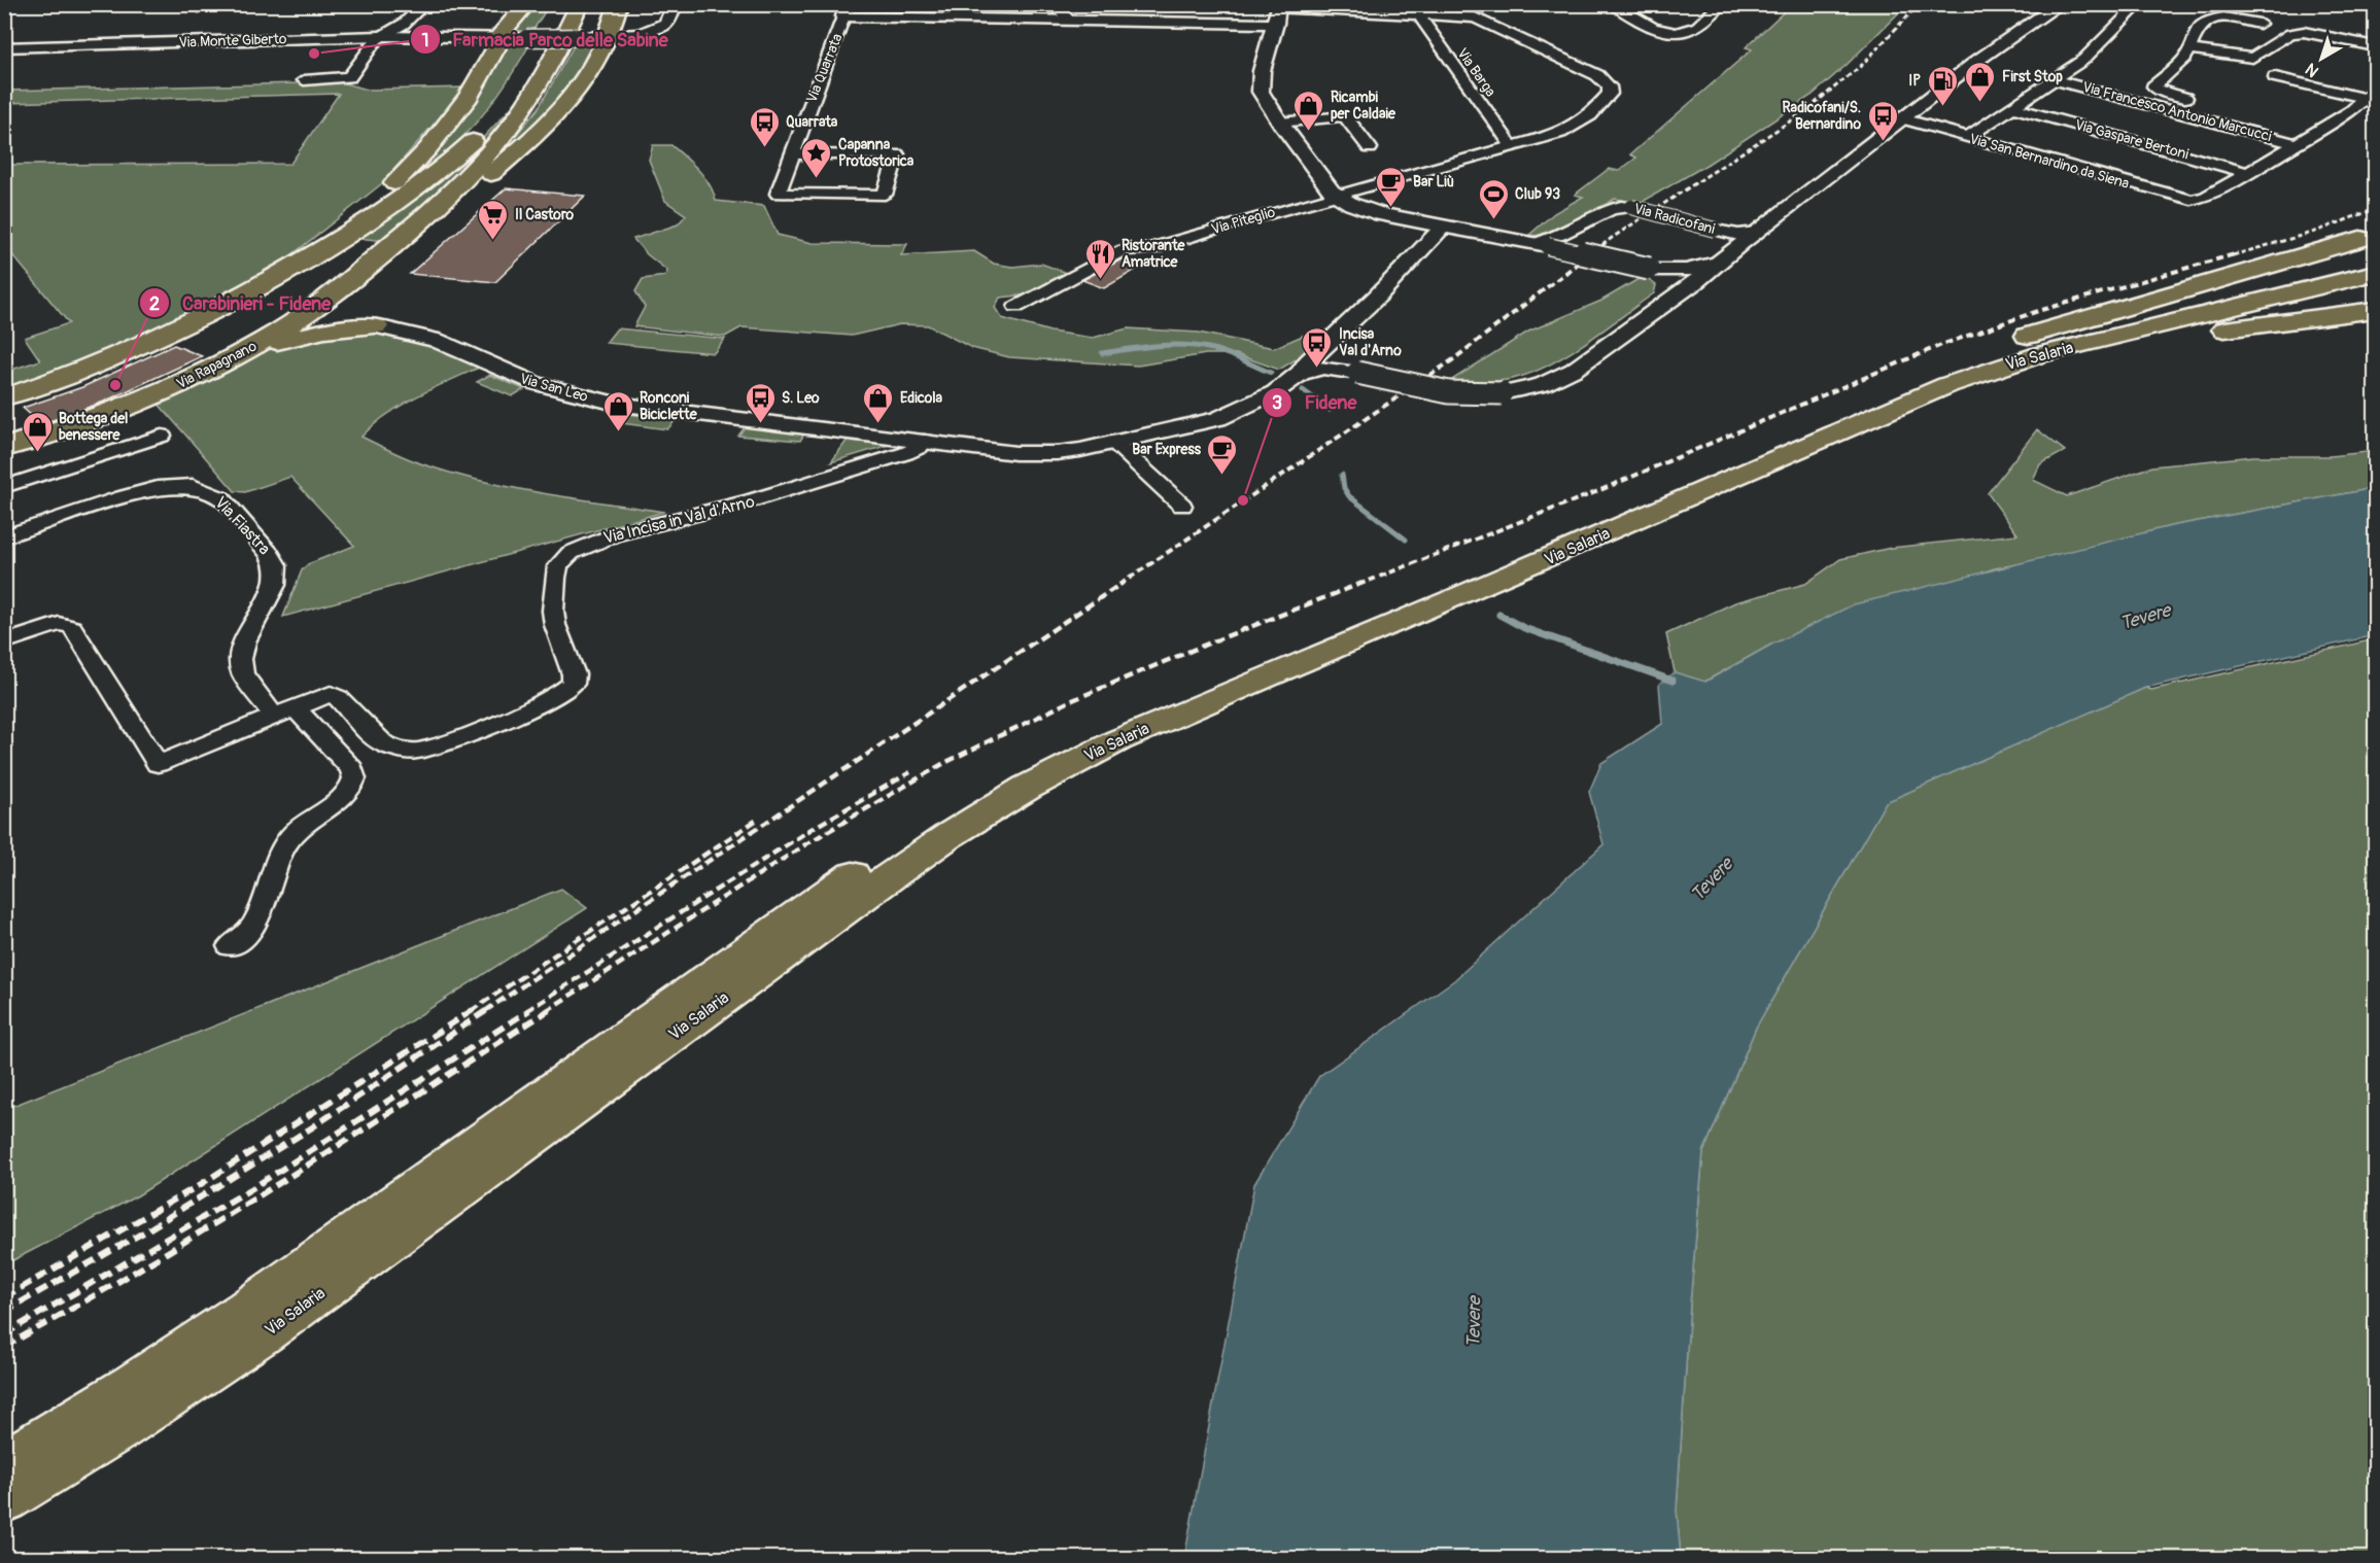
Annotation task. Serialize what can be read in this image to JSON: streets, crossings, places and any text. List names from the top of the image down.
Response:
{
  "streets": {
    "main road": ["Via Salaria", "Via Rapagnano"],
    "street": [
      "Via Monte Giberto",
      "Via Quarrata",
      "Via Barga",
      "Via Francesco Antonio Marcucci",
      "Via Gaspare Bertoni",
      "Via San Bernardino da Siena",
      "Via Radicofani",
      "Via Piteglio",
      "Via San Leo",
      "Via Incisa in Val d'Arno",
      "Via Fiastra"
    ]
  },
  "crossings": [
    ["Via Barga", "Via Piteglio"],
    ["Via Gaspare Bertoni", "Via San Bernardino da Siena"],
    ["Via Radicofani", "Via Piteglio"],
    ["Via Radicofani", "Via San Leo"],
    ["Via San Leo", "Via Incisa in Val d'Arno"],
    ["Via Incisa in Val d'Arno", "Via Fiastra"]
  ],
  "water": ["Tevere"],
  "places": {
    "other": ["Farmacia Parco delle Sabine", "Carabinieri - Fidene", "Fidene"],
    "shop": [
      "First Stop",
      "Ricambi per Caldaie",
      "Edicola",
      "Ronconi Biciclette",
      "Bottega del benessere"
    ],
    "fuel station": ["IP"],
    "bus stop": [
      "Radicofani/S. Bernardino",
      "Quarrata",
      "Incisa Val d'Arno",
      "S. Leo"
    ],
    "place": ["Capanna Protostorica"],
    "cafe": ["Bar Liù", "Bar Express"],
    "sports": ["Club 93"],
    "supermarket": ["Il Castoro"],
    "restaurant": ["Ristorante Amatrice"]
  },
  "north": "bottom left"
}
